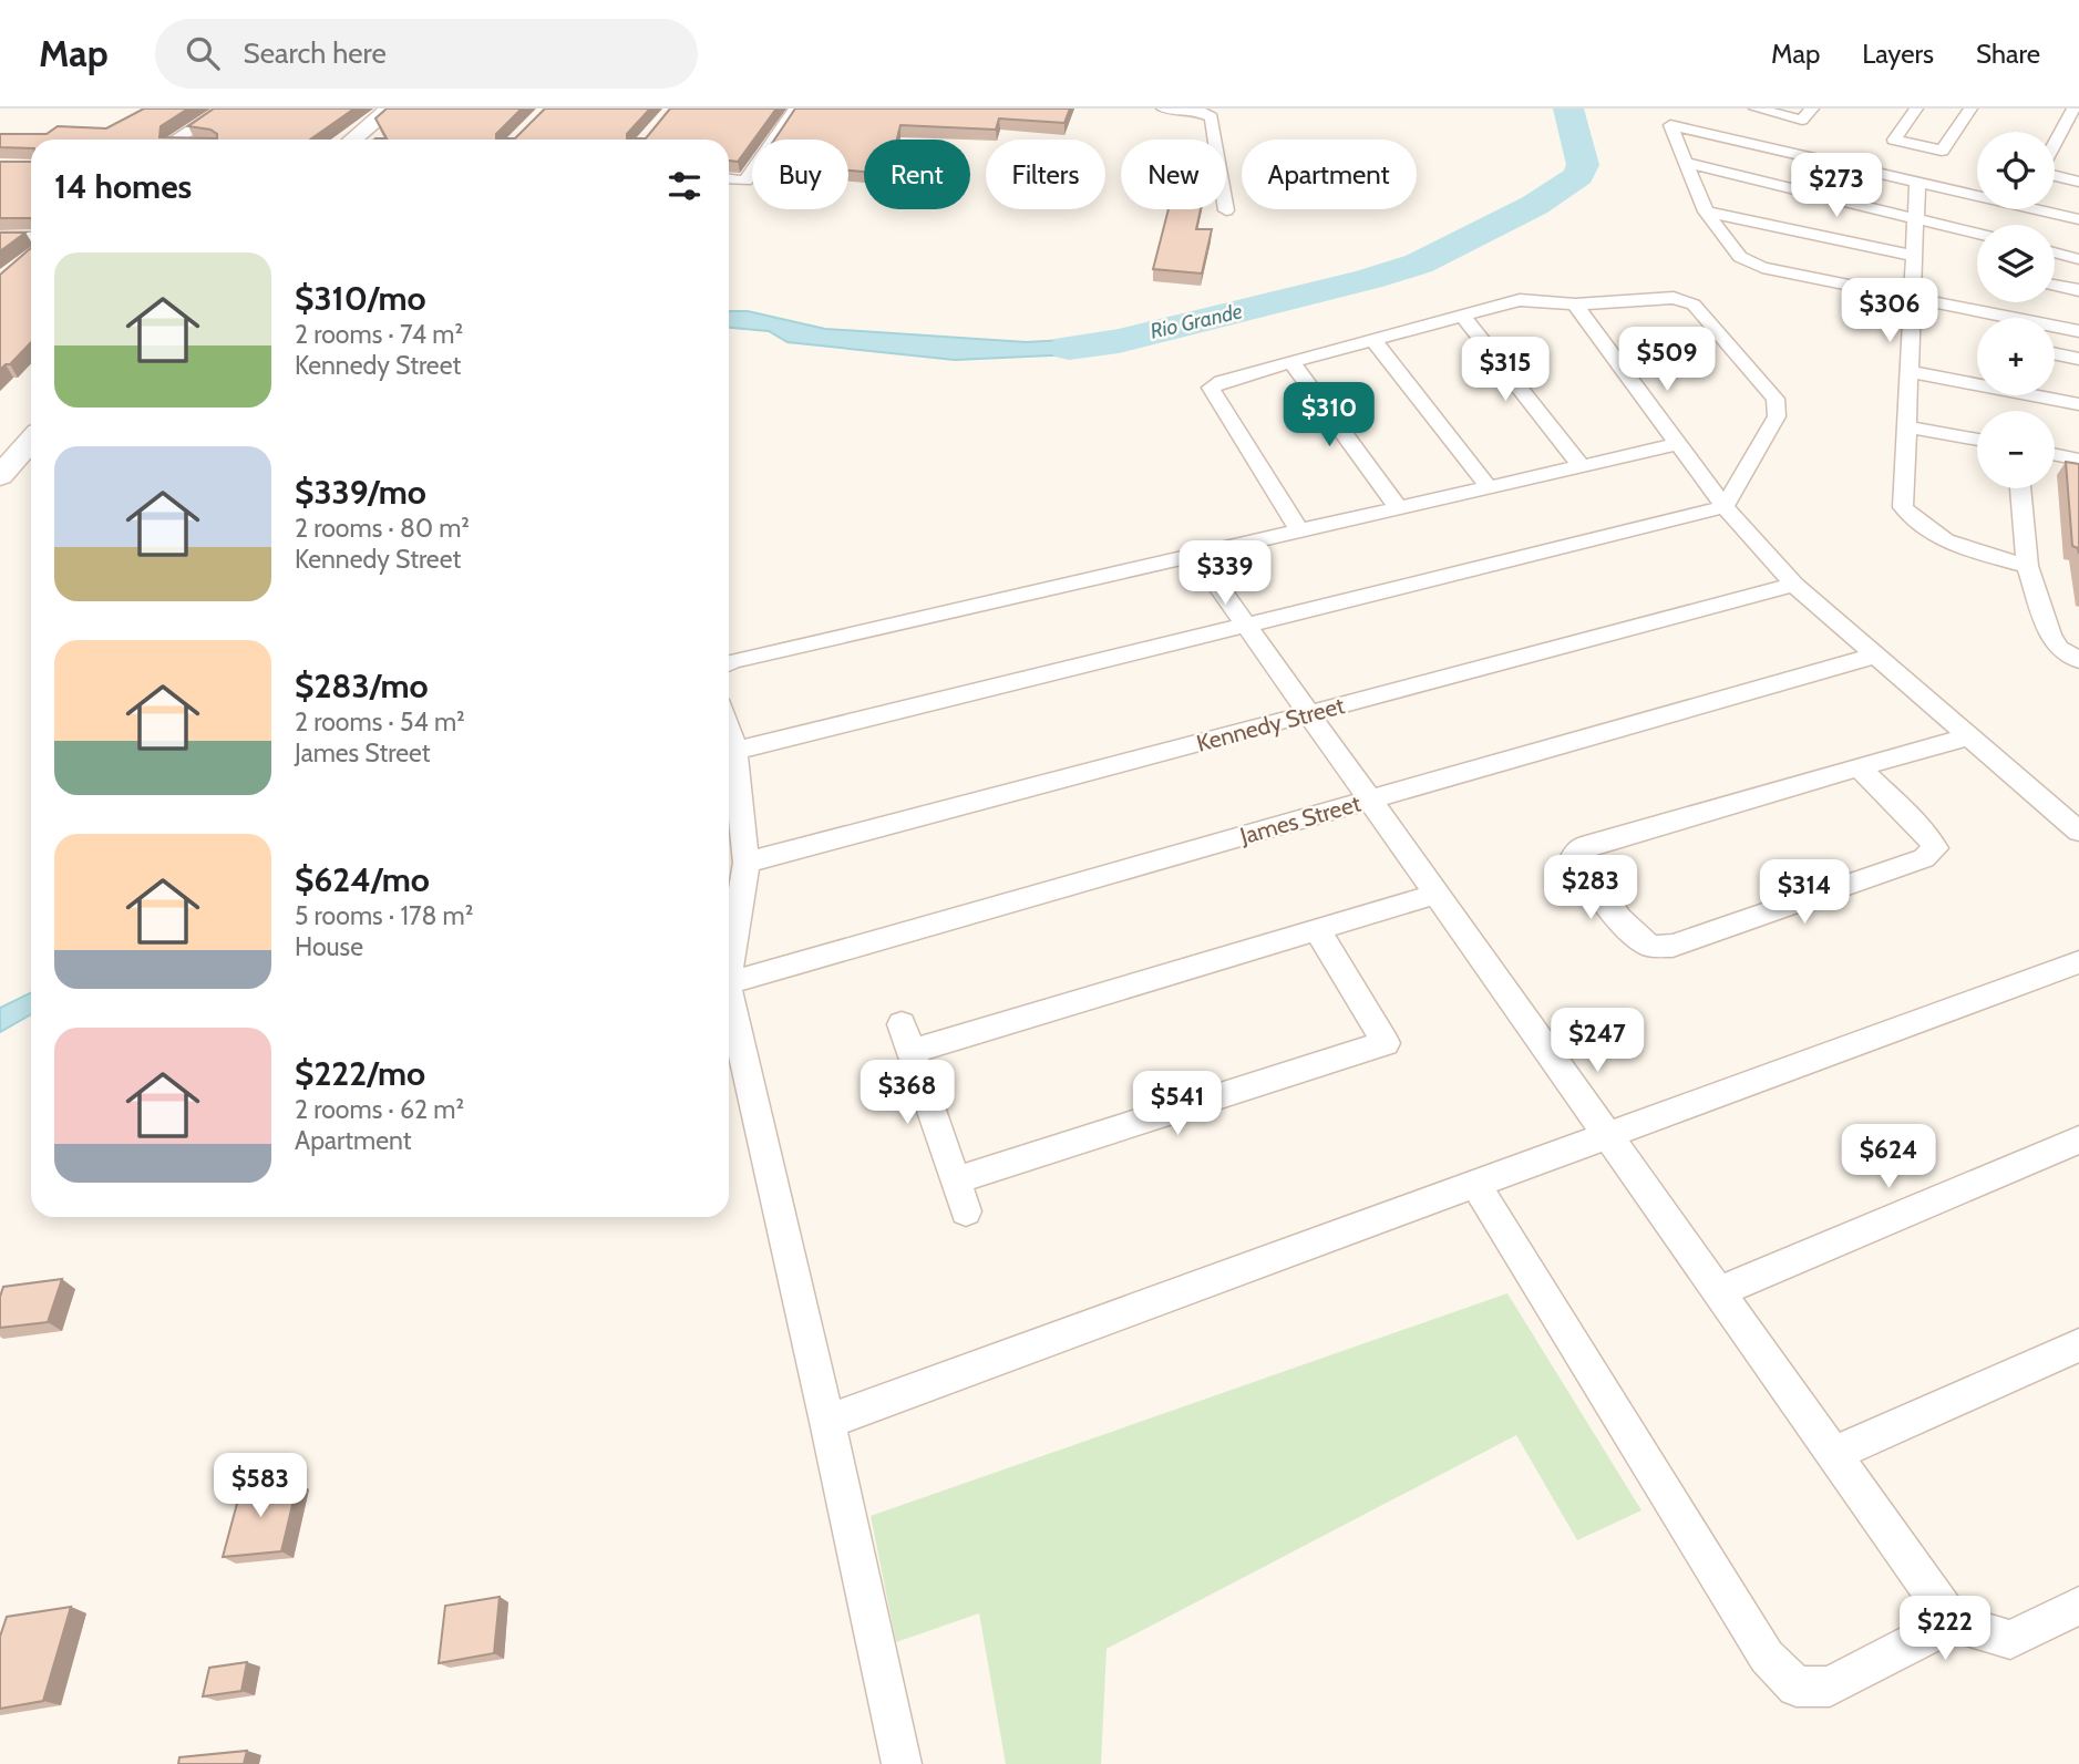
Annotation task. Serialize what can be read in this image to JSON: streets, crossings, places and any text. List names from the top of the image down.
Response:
{
  "streets": {
    "street": ["Kennedy Street", "James Street"]
  },
  "water": ["Rio Grande"],
  "page": {
    "header": "Map",
    "search": "Search here",
    "nav": ["Map", "Layers", "Share"],
    "map_buttons": ["+", "−"],
    "chip": [
      "Buy",
      "Rent",
      "Filters",
      "New",
      "Apartment"
    ],
    "heading": "14 homes",
    "price": [
      "$273",
      "$306",
      "$509",
      "$315",
      "$310",
      "$339",
      "$283",
      "$314",
      "$247",
      "$368",
      "$541",
      "$624",
      "$583",
      "$222"
    ],
    "list": [
      {
        "name": "$310/mo",
        "note": "2 rooms · 74 m² · Kennedy Street"
      },
      {
        "name": "$339/mo",
        "note": "2 rooms · 80 m² · Kennedy Street"
      },
      {
        "name": "$283/mo",
        "note": "2 rooms · 54 m² · James Street"
      },
      {
        "name": "$624/mo",
        "note": "5 rooms · 178 m² · House"
      },
      {
        "name": "$222/mo",
        "note": "2 rooms · 62 m² · Apartment"
      }
    ]
  }
}
